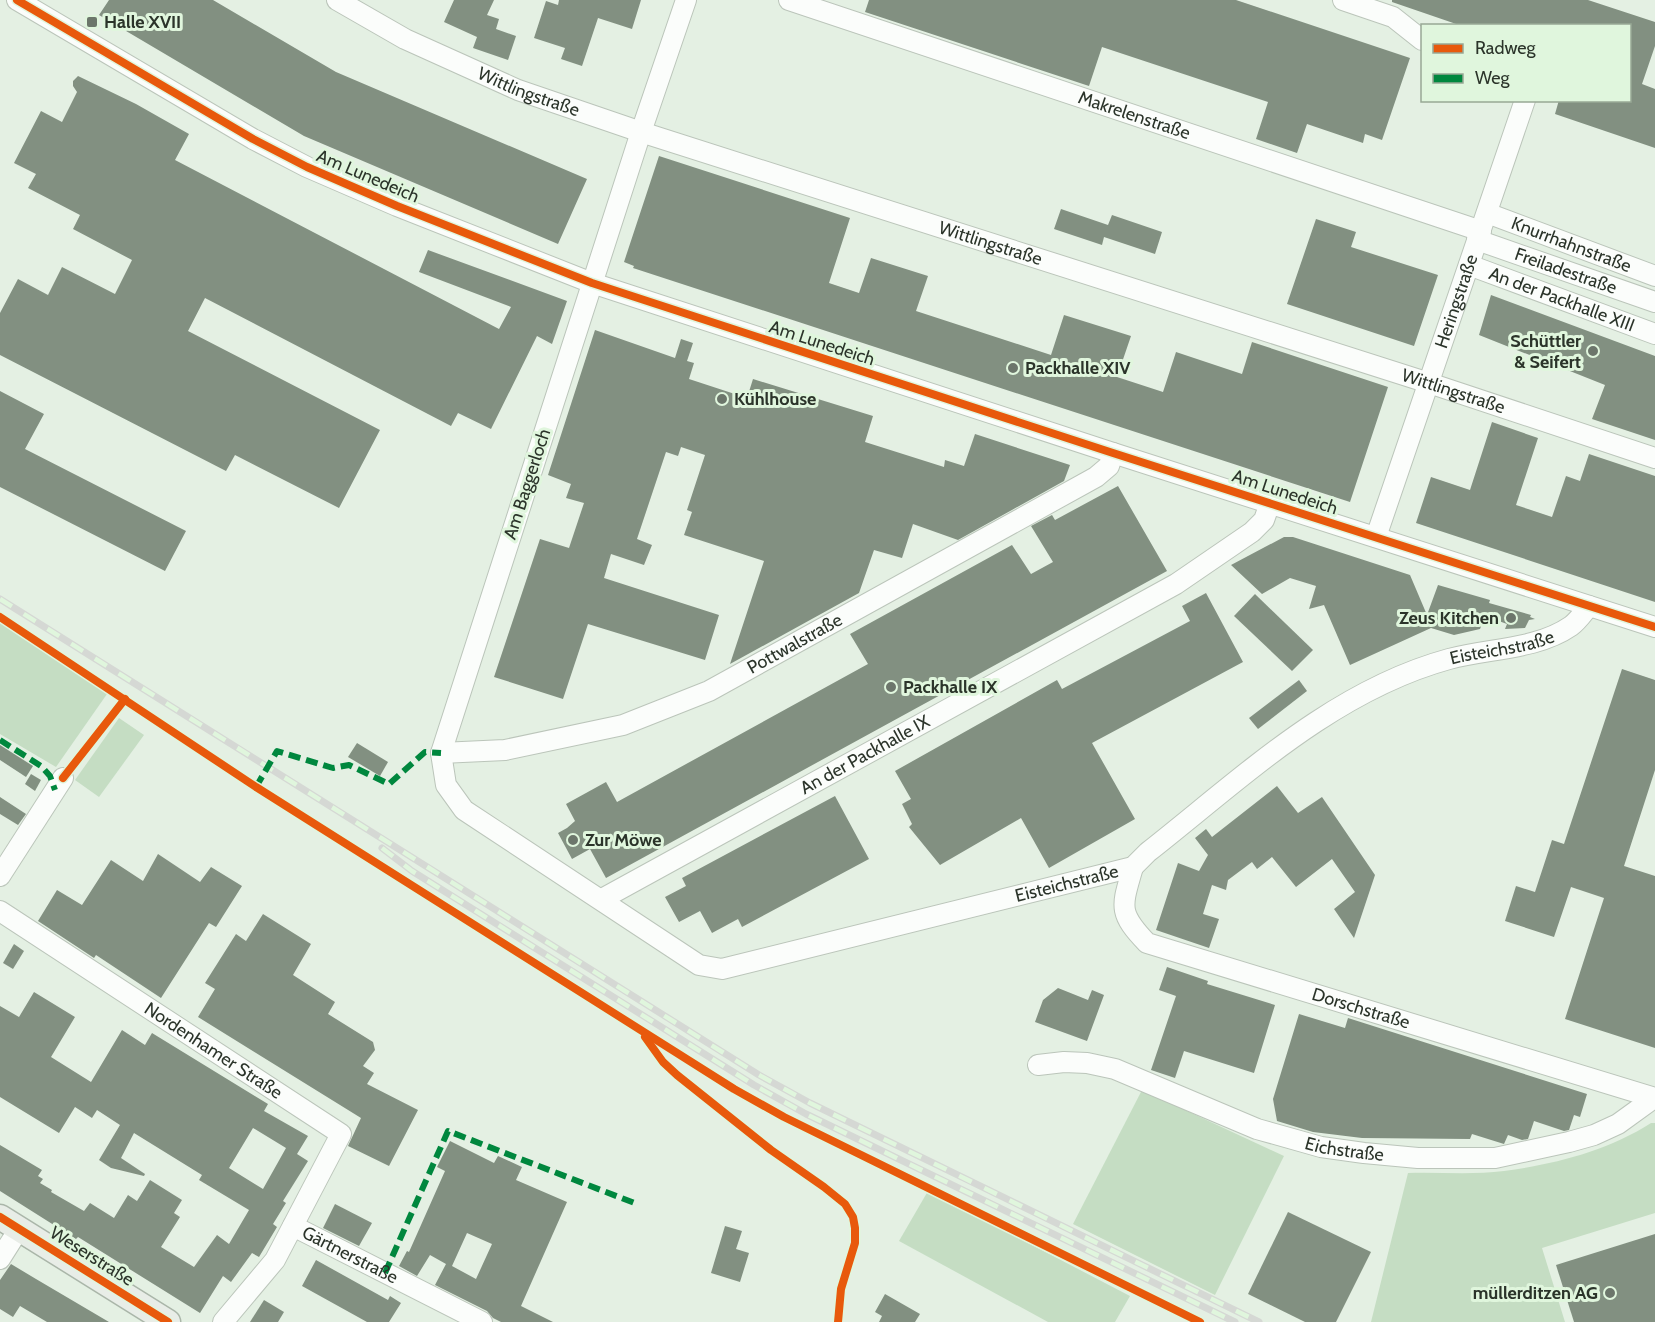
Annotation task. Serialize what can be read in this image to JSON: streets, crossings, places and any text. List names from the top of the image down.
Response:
{
  "streets": {
    "main road": ["Weserstraße"],
    "street": [
      "Wittlingstraße",
      "Makrelenstraße",
      "Am Lunedeich",
      "Knurrhahnstraße",
      "Freiladestraße",
      "An der Packhalle XIII",
      "Heringstraße",
      "Am Baggerloch",
      "Pottwalstraße",
      "Eisteichstraße",
      "An der Packhalle IX",
      "Dorschstraße",
      "Nordenhamer Straße",
      "Eichstraße",
      "Gärtnerstraße"
    ]
  },
  "crossings": [
    ["Wittlingstraße", "Heringstraße"],
    ["Wittlingstraße", "Am Baggerloch"],
    ["Makrelenstraße", "Knurrhahnstraße"],
    ["Makrelenstraße", "Freiladestraße"],
    ["Makrelenstraße", "Heringstraße"],
    ["Am Lunedeich", "Heringstraße"],
    ["Am Lunedeich", "Am Baggerloch"],
    ["Am Lunedeich", "Pottwalstraße"],
    ["Am Lunedeich", "Eisteichstraße"],
    ["Am Lunedeich", "An der Packhalle IX"],
    ["Knurrhahnstraße", "Freiladestraße"],
    ["Knurrhahnstraße", "Heringstraße"],
    ["Freiladestraße", "Heringstraße"],
    ["An der Packhalle XIII", "Heringstraße"],
    ["Am Baggerloch", "Pottwalstraße"],
    ["Am Baggerloch", "Eisteichstraße"],
    ["Am Baggerloch", "An der Packhalle IX"],
    ["Eisteichstraße", "An der Packhalle IX"],
    ["Eisteichstraße", "Dorschstraße"],
    ["Dorschstraße", "Eichstraße"],
    ["Nordenhamer Straße", "Gärtnerstraße"]
  ],
  "places": {
    "transit": ["Halle XVII"],
    "other": [
      "Schüttler & Seifert",
      "Packhalle XIV",
      "Kühlhouse",
      "Zeus Kitchen",
      "Packhalle IX",
      "Zur Möwe",
      "müllerditzen AG"
    ]
  },
  "legend": ["Radweg", "Weg"]
}
